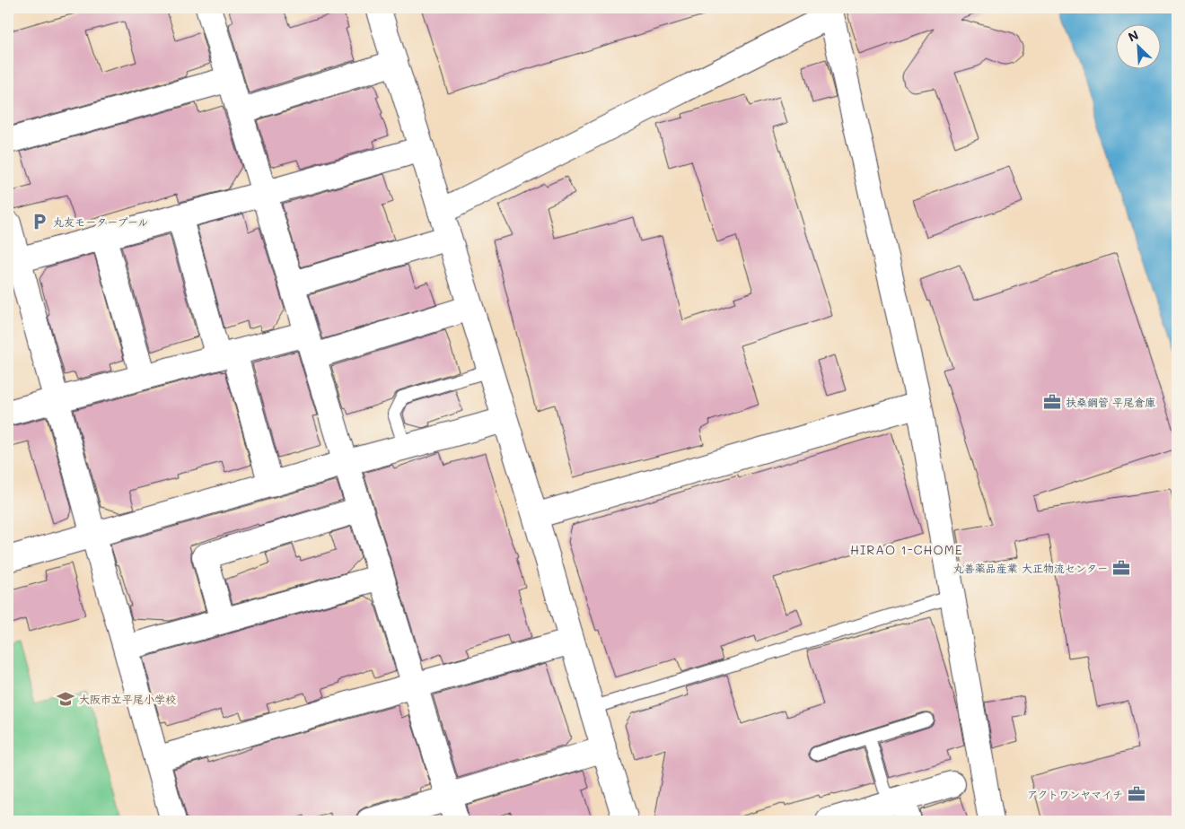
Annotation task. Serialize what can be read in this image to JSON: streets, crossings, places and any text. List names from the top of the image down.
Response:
{
  "districts": ["HIRAO 1-CHOME"],
  "places": {
    "parking": ["丸友モータープール"],
    "office": ["扶桑鋼管 平尾倉庫", "丸善薬品産業 大正物流センター", "アクトワンヤマイチ"],
    "school or university": ["大阪市立平尾小学校"]
  },
  "north": "top left"
}
